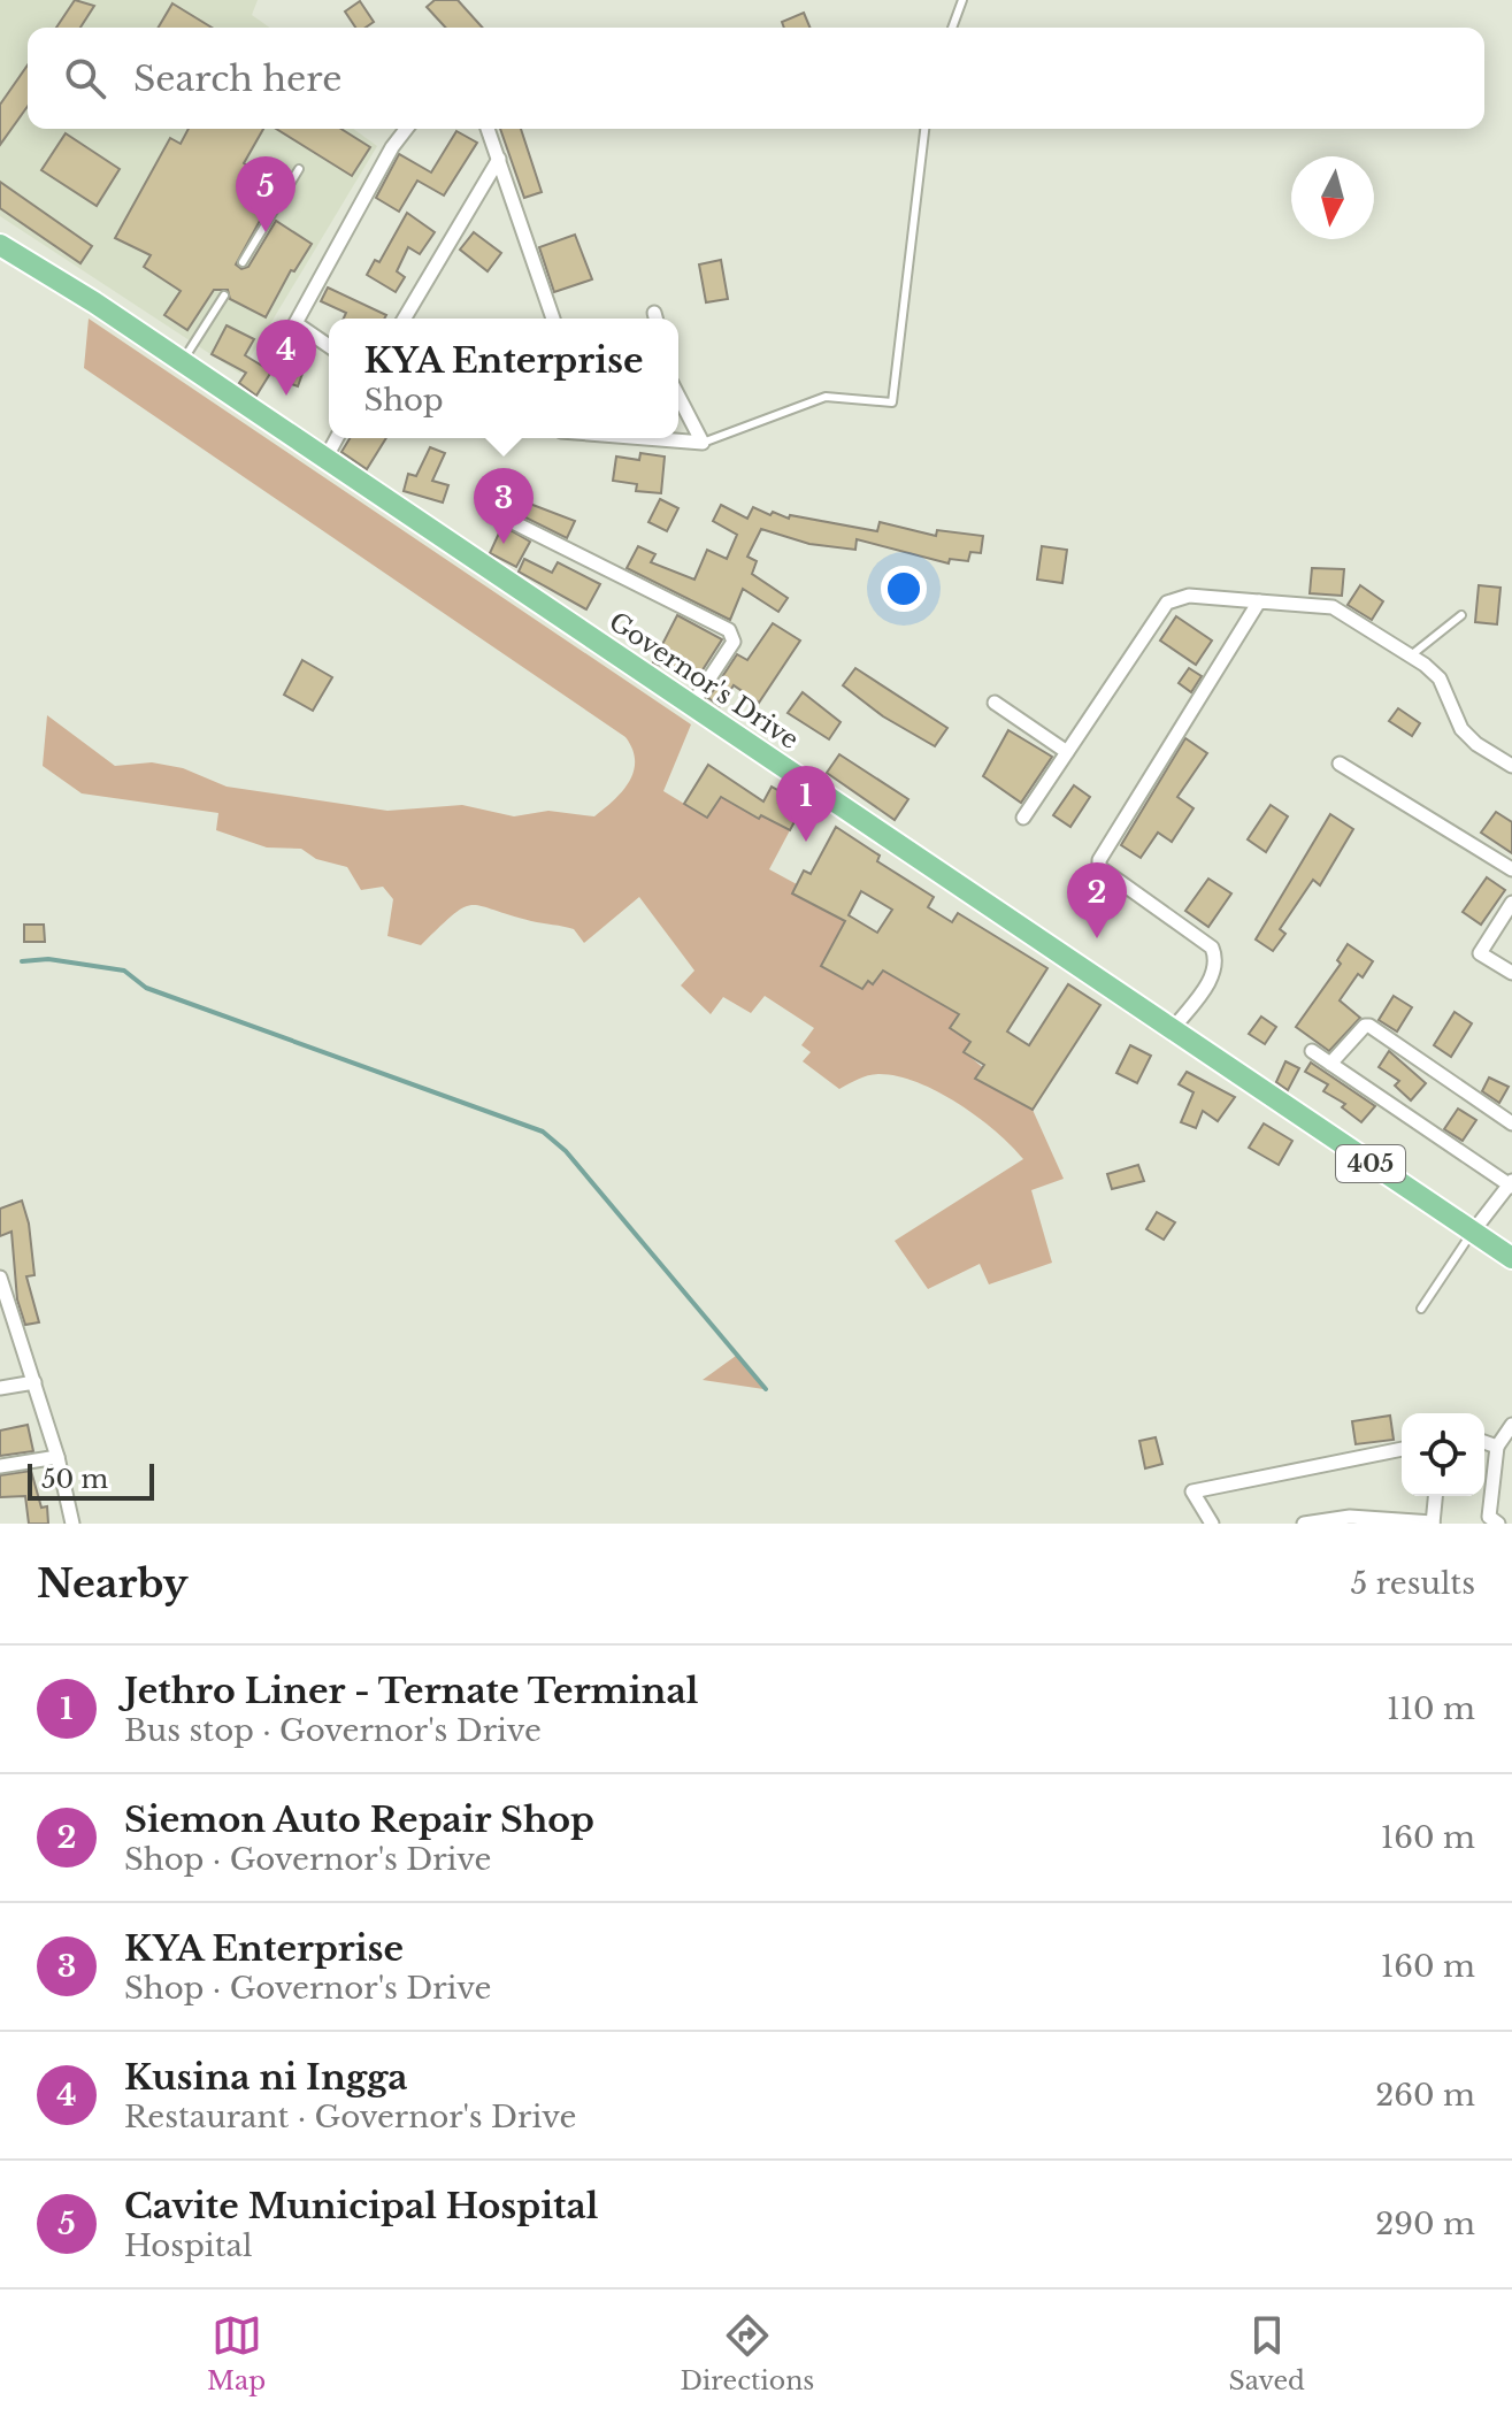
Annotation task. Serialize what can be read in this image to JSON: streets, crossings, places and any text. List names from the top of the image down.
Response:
{
  "streets": {
    "main road": ["Governor's Drive", "405"]
  },
  "scale_bar": "50 m",
  "north": "bottom",
  "page": {
    "search": "Search here",
    "pins": [
      "5",
      "4",
      "3",
      "1",
      "2"
    ],
    "popup": ["KYA Enterprise", "Shop"],
    "scale": "50 m",
    "heading": ["Nearby", "5 results"],
    "list": [
      {
        "mark": "1",
        "name": "Jethro Liner - Ternate Terminal",
        "note": "Bus stop · Governor's Drive",
        "value": "110 m"
      },
      {
        "mark": "2",
        "name": "Siemon Auto Repair Shop",
        "note": "Shop · Governor's Drive",
        "value": "160 m"
      },
      {
        "mark": "3",
        "name": "KYA Enterprise",
        "note": "Shop · Governor's Drive",
        "value": "160 m"
      },
      {
        "mark": "4",
        "name": "Kusina ni Ingga",
        "note": "Restaurant · Governor's Drive",
        "value": "260 m"
      },
      {
        "mark": "5",
        "name": "Cavite Municipal Hospital",
        "note": "Hospital",
        "value": "290 m"
      }
    ],
    "nav": ["Map", "Directions", "Saved"]
  }
}
